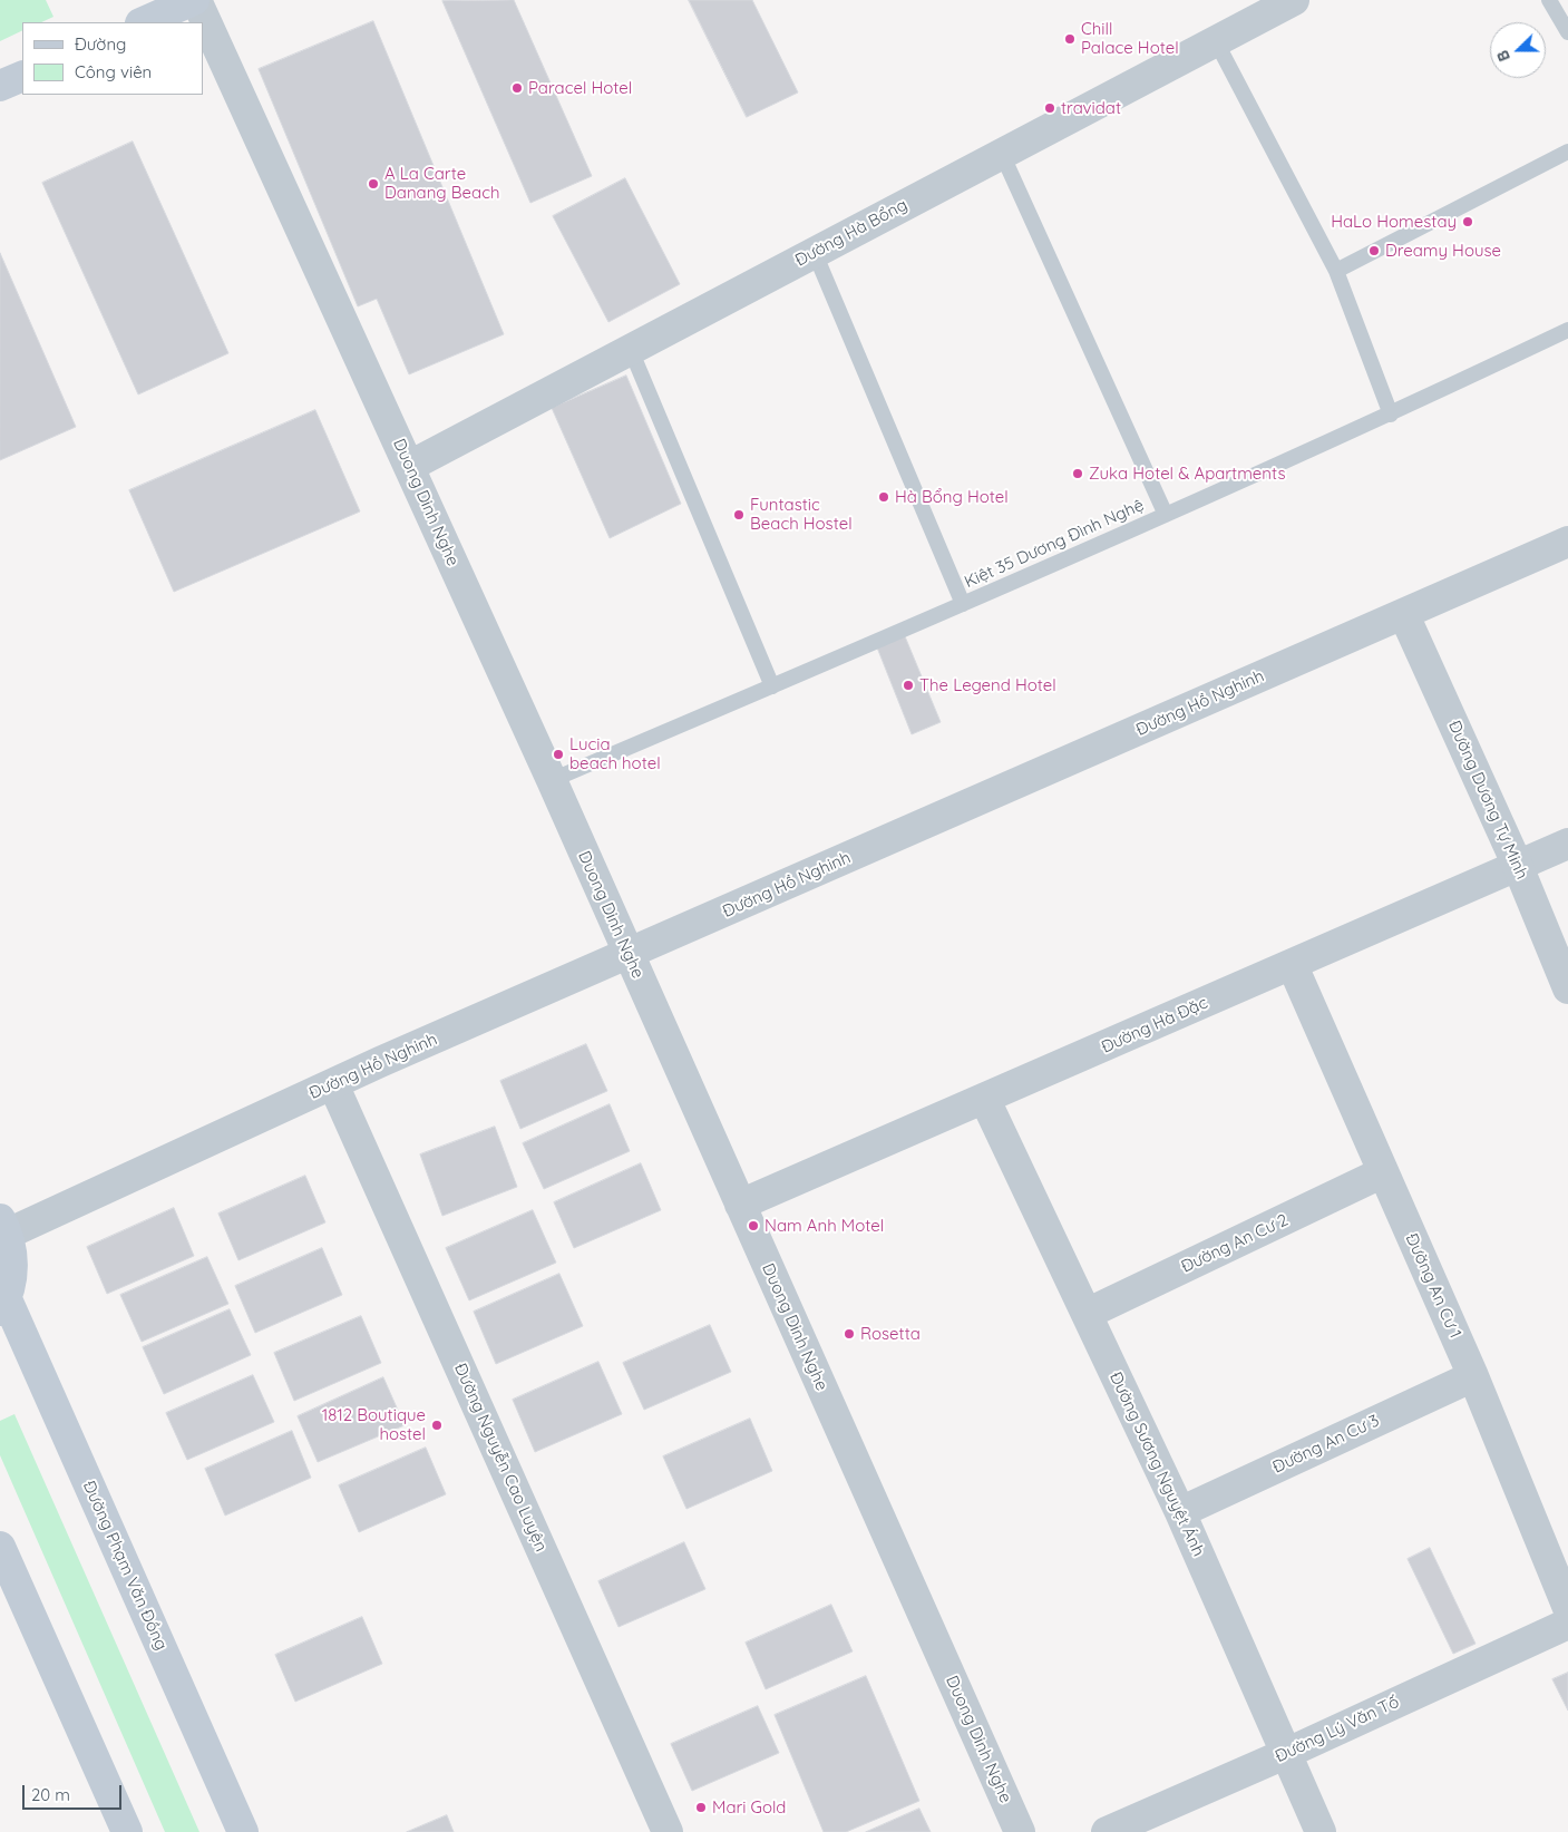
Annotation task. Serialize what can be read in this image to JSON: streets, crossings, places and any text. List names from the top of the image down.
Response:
{
  "streets": {
    "main road": ["Đường Phạm Văn Đồng"],
    "street": [
      "Đường Hà Bổng",
      "Duong Dinh Nghe",
      "Đường Hồ Nghinh",
      "Đường Dương Tự Minh",
      "Đường Hà Đặc",
      "Đường An Cư 2",
      "Đường An Cư 1",
      "Đường An Cư 3",
      "Đường Nguyễn Cao Luyện",
      "Đường Sương Nguyệt Ánh",
      "Đường Lý Văn Tố"
    ],
    "lane": ["Kiệt 35 Dương Đình Nghệ"]
  },
  "crossings": [
    ["Đường Hà Bổng", "Duong Dinh Nghe"],
    ["Duong Dinh Nghe", "Kiệt 35 Dương Đình Nghệ"],
    ["Duong Dinh Nghe", "Đường Hồ Nghinh"],
    ["Duong Dinh Nghe", "Đường Hà Đặc"],
    ["Đường Hồ Nghinh", "Đường Dương Tự Minh"],
    ["Đường Hồ Nghinh", "Đường Nguyễn Cao Luyện"],
    ["Đường Dương Tự Minh", "Đường Hà Đặc"],
    ["Đường Hà Đặc", "Đường An Cư 1"],
    ["Đường Hà Đặc", "Đường Sương Nguyệt Ánh"],
    ["Đường An Cư 2", "Đường An Cư 1"],
    ["Đường An Cư 2", "Đường Sương Nguyệt Ánh"],
    ["Đường An Cư 1", "Đường An Cư 3"],
    ["Đường An Cư 3", "Đường Sương Nguyệt Ánh"],
    ["Đường Sương Nguyệt Ánh", "Đường Lý Văn Tố"]
  ],
  "places": [
    "Chill Palace Hotel",
    "Paracel Hotel",
    "travidat",
    "A La Carte Danang Beach",
    "HaLo Homestay",
    "Dreamy House",
    "Zuka Hotel & Apartments",
    "Hà Bổng Hotel",
    "Funtastic Beach Hostel",
    "The Legend Hotel",
    "Lucia beach hotel",
    "Nam Anh Motel",
    "Rosetta",
    "1812 Boutique hostel",
    "Mari Gold"
  ],
  "legend": ["Đường", "Công viên"],
  "scale_bar": "20 m",
  "north": "left"
}
